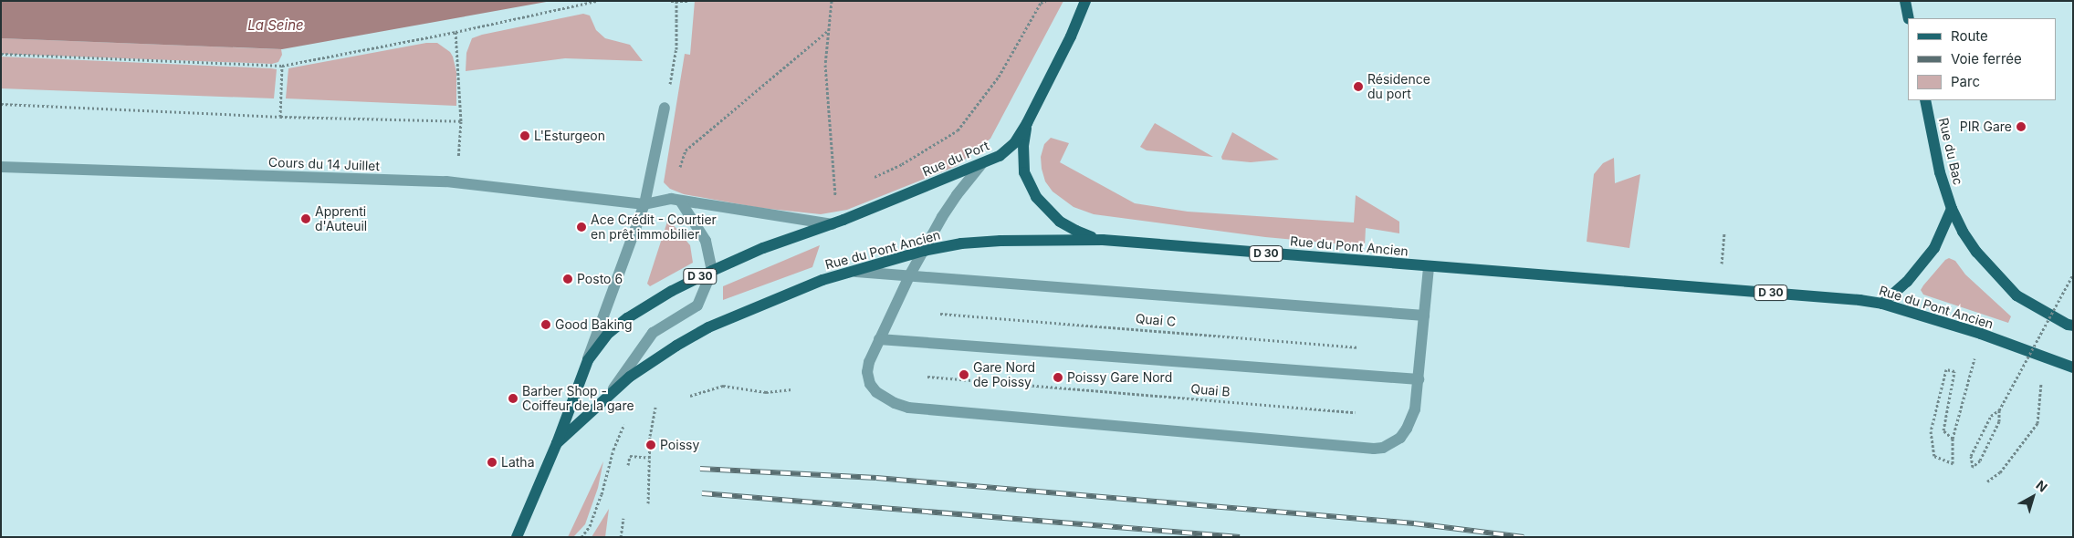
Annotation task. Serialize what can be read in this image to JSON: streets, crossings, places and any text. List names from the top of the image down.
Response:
{
  "streets": {
    "main road": [
      "Rue du Bac",
      "Rue du Port",
      "Rue du Pont Ancien",
      "D 30"
    ],
    "street": ["Cours du 14 Juillet"],
    "path": ["Quai C", "Quai B"]
  },
  "crossings": [
    ["Rue du Port", "D 30"],
    ["Rue du Pont Ancien", "D 30"]
  ],
  "water": ["La Seine"],
  "places": [
    "Résidence du port",
    "PIR Gare",
    "L'Esturgeon",
    "Apprenti d'Auteuil",
    "Ace Crédit - Courtier en prêt immobilier",
    "Posto 6",
    "Good Baking",
    "Gare Nord de Poissy",
    "Poissy Gare Nord",
    "Barber Shop - Coiffeur de la gare",
    "Poissy",
    "Latha"
  ],
  "legend": ["Route", "Voie ferrée", "Parc"],
  "north": "top right"
}
